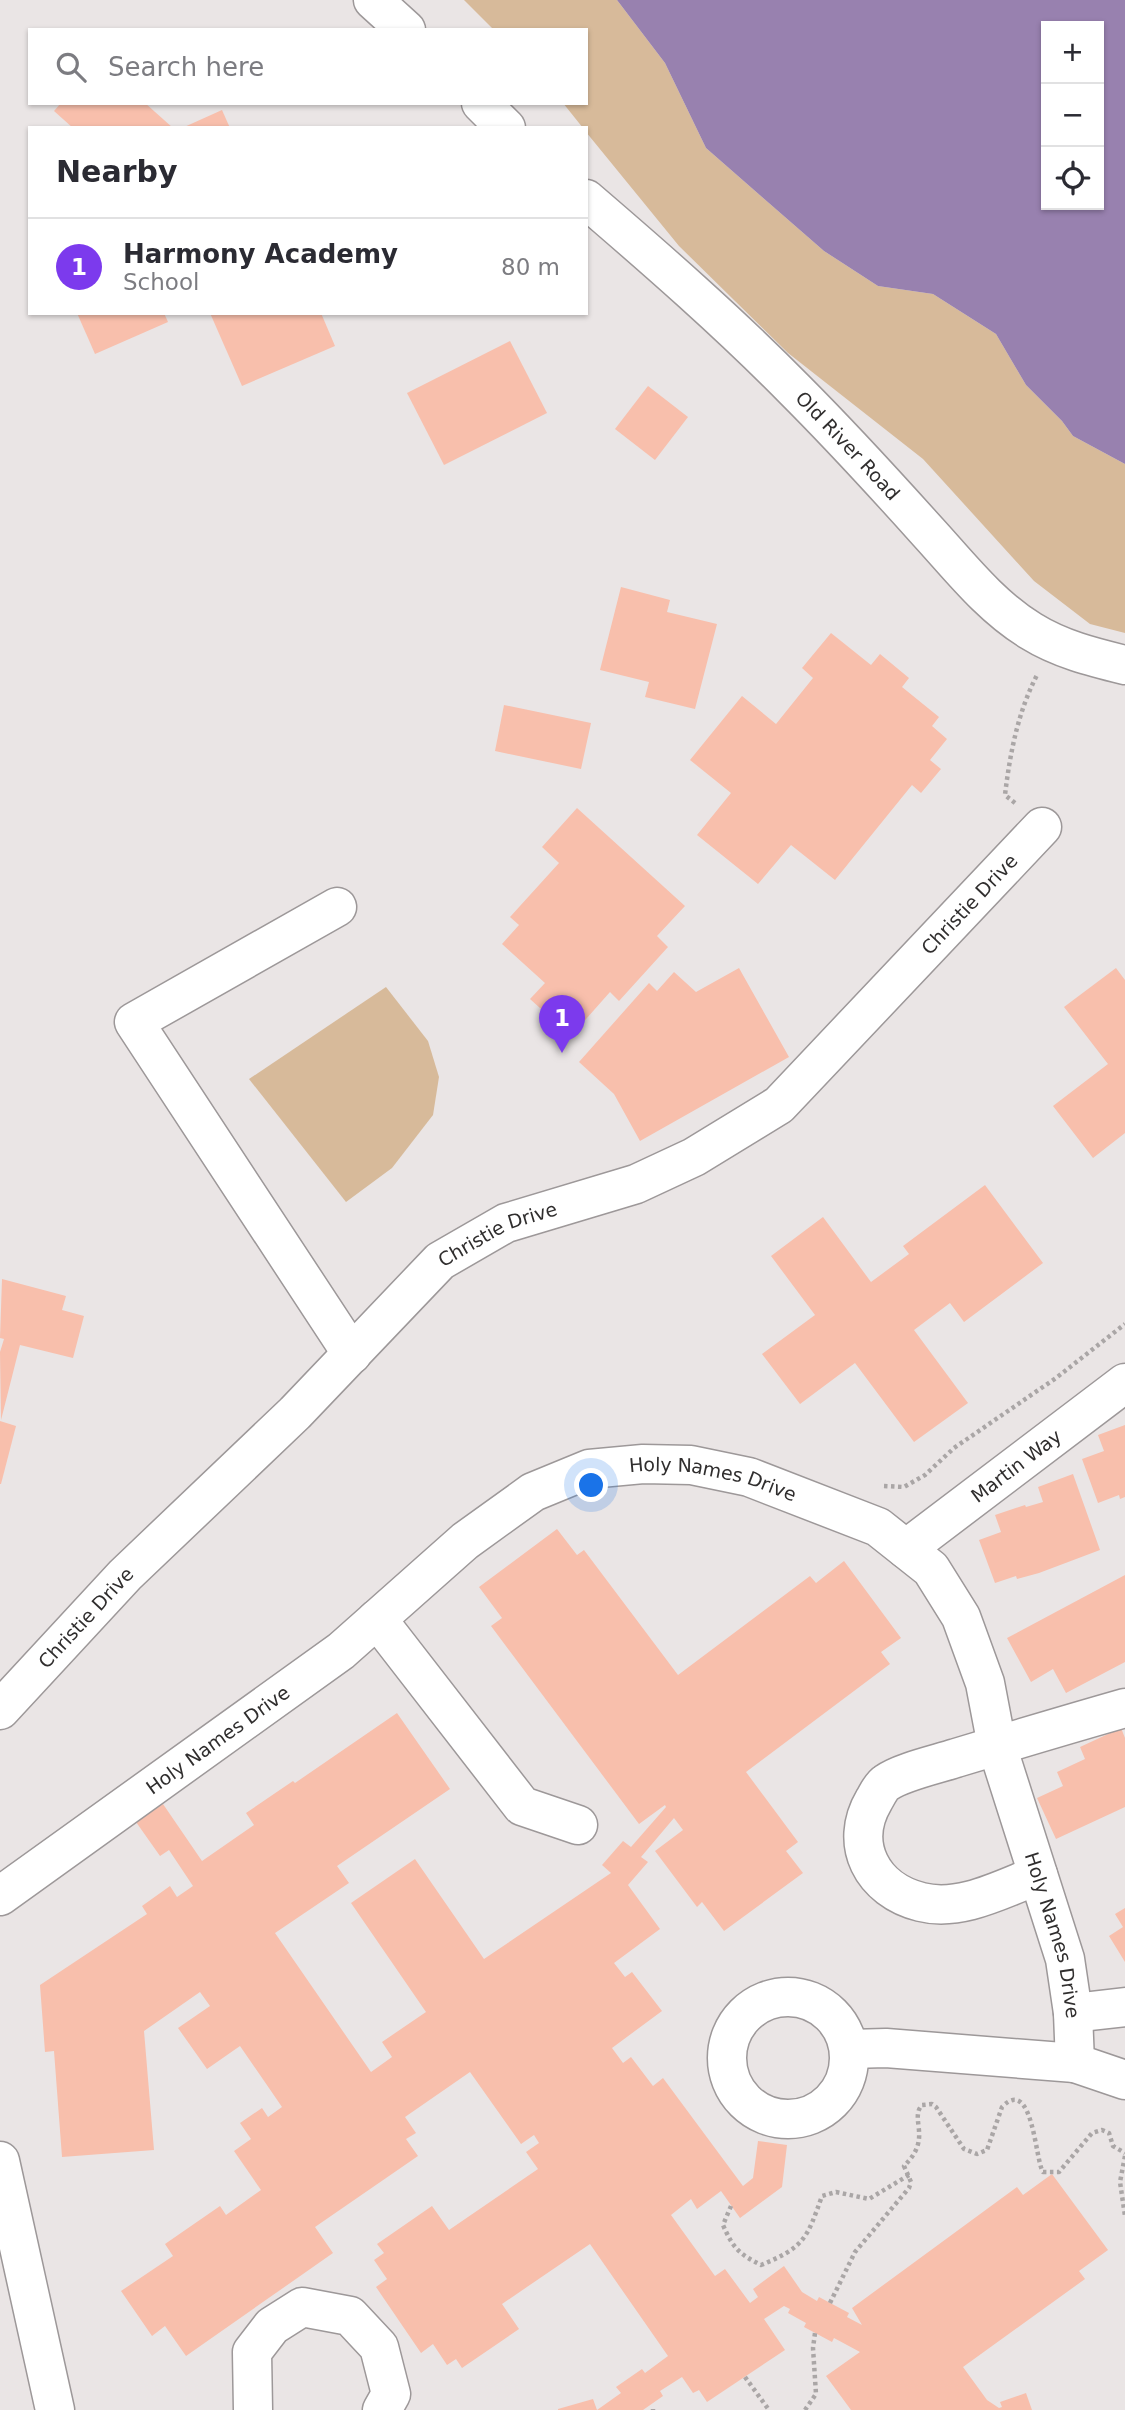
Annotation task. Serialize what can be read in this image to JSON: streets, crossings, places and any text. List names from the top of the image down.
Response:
{
  "streets": {
    "street": [
      "Old River Road",
      "Christie Drive",
      "Martin Way",
      "Holy Names Drive"
    ]
  },
  "crossings": [
    ["Martin Way", "Holy Names Drive"]
  ],
  "page": {
    "map_buttons": ["+", "−"],
    "search": "Search here",
    "heading": "Nearby",
    "list": [
      {
        "mark": "1",
        "name": "Harmony Academy",
        "note": "School",
        "value": "80 m"
      }
    ],
    "pins": "1"
  }
}
